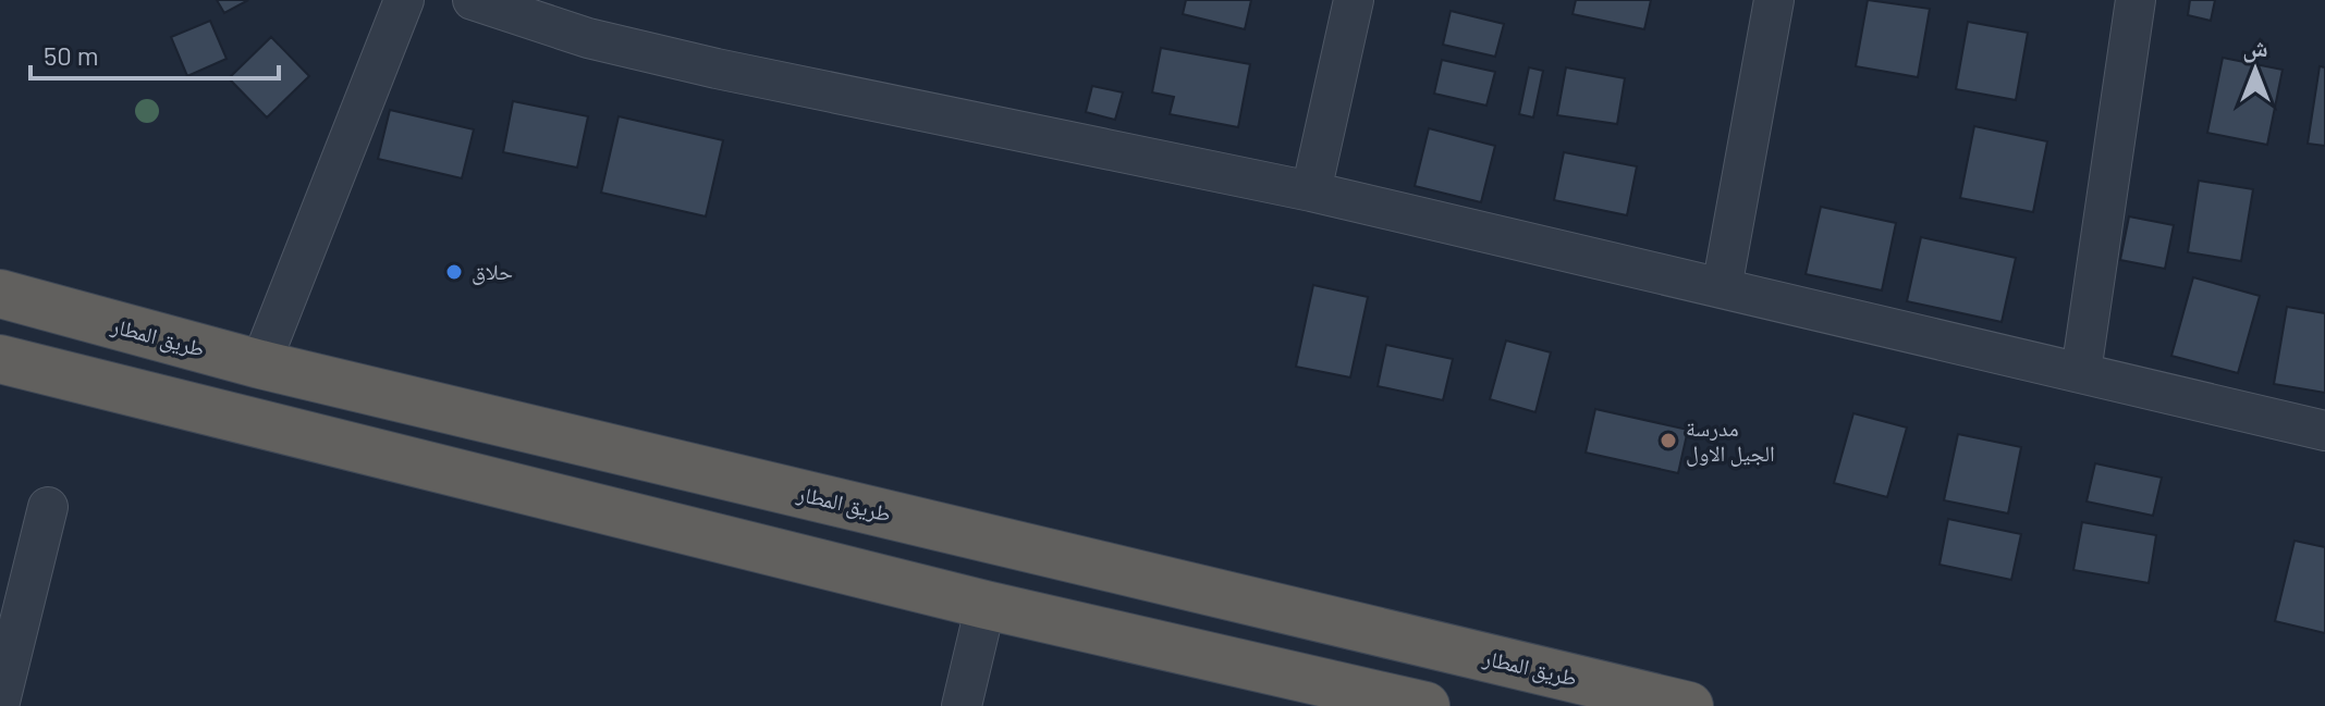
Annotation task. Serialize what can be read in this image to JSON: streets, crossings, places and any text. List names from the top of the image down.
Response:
{
  "streets": {
    "highway": ["طريق المطار"]
  },
  "places": ["حلاق", "مدرسة الجيل الاول"],
  "scale_bar": "50 m",
  "north": "top"
}
